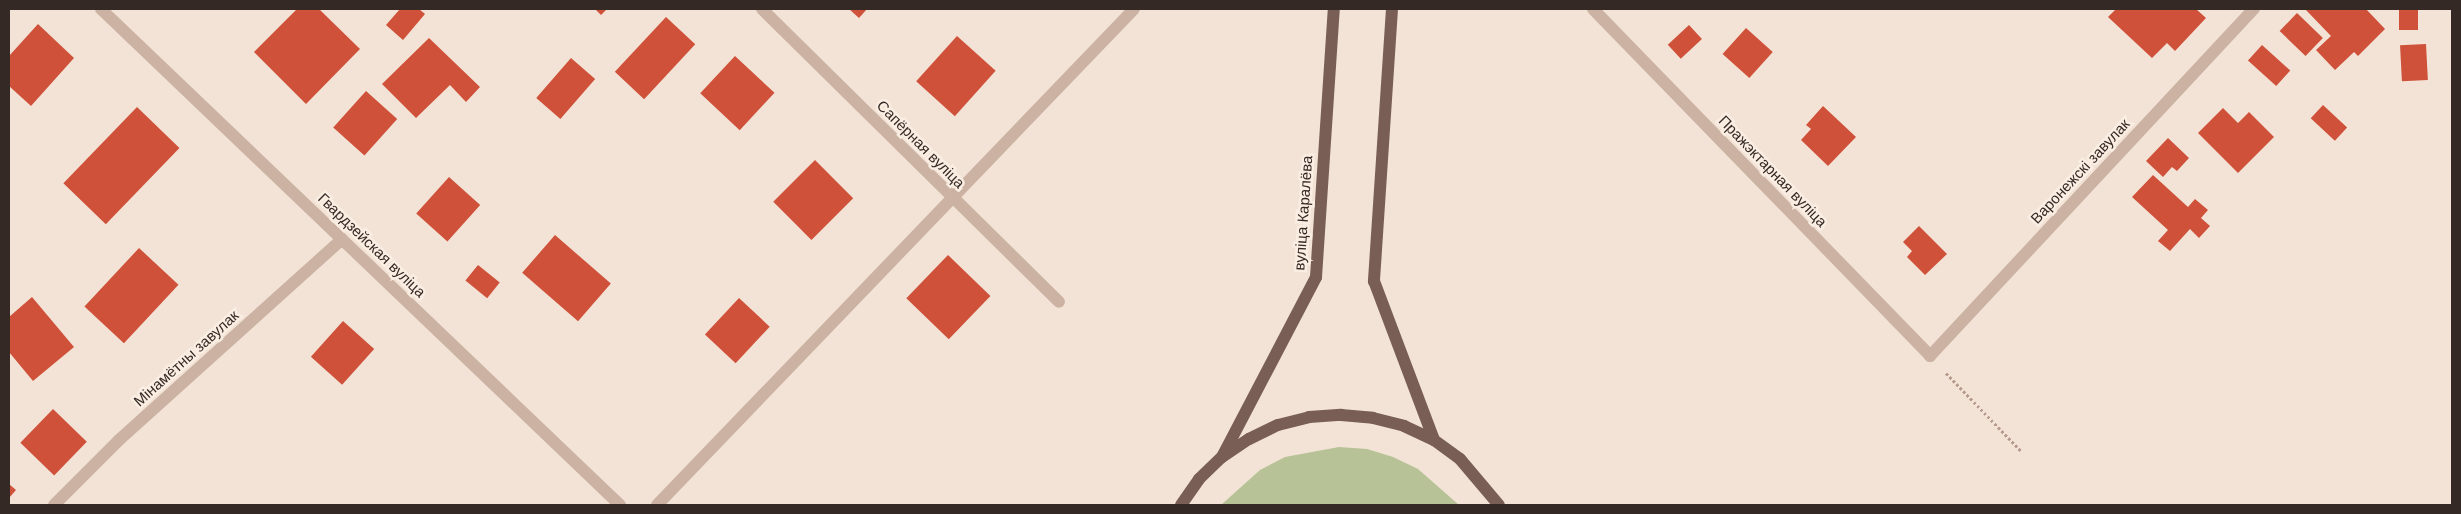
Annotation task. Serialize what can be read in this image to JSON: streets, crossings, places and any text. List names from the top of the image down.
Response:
{
  "streets": {
    "main road": ["вуліца Каралёва"],
    "street": [
      "Сапёрная вуліца",
      "Пражэктарная вуліца",
      "Варонежскі завулак",
      "Гвардзейская вуліца",
      "Мінамётны завулак"
    ]
  },
  "crossings": [
    ["Пражэктарная вуліца", "Варонежскі завулак"],
    ["Гвардзейская вуліца", "Мінамётны завулак"]
  ]
}
